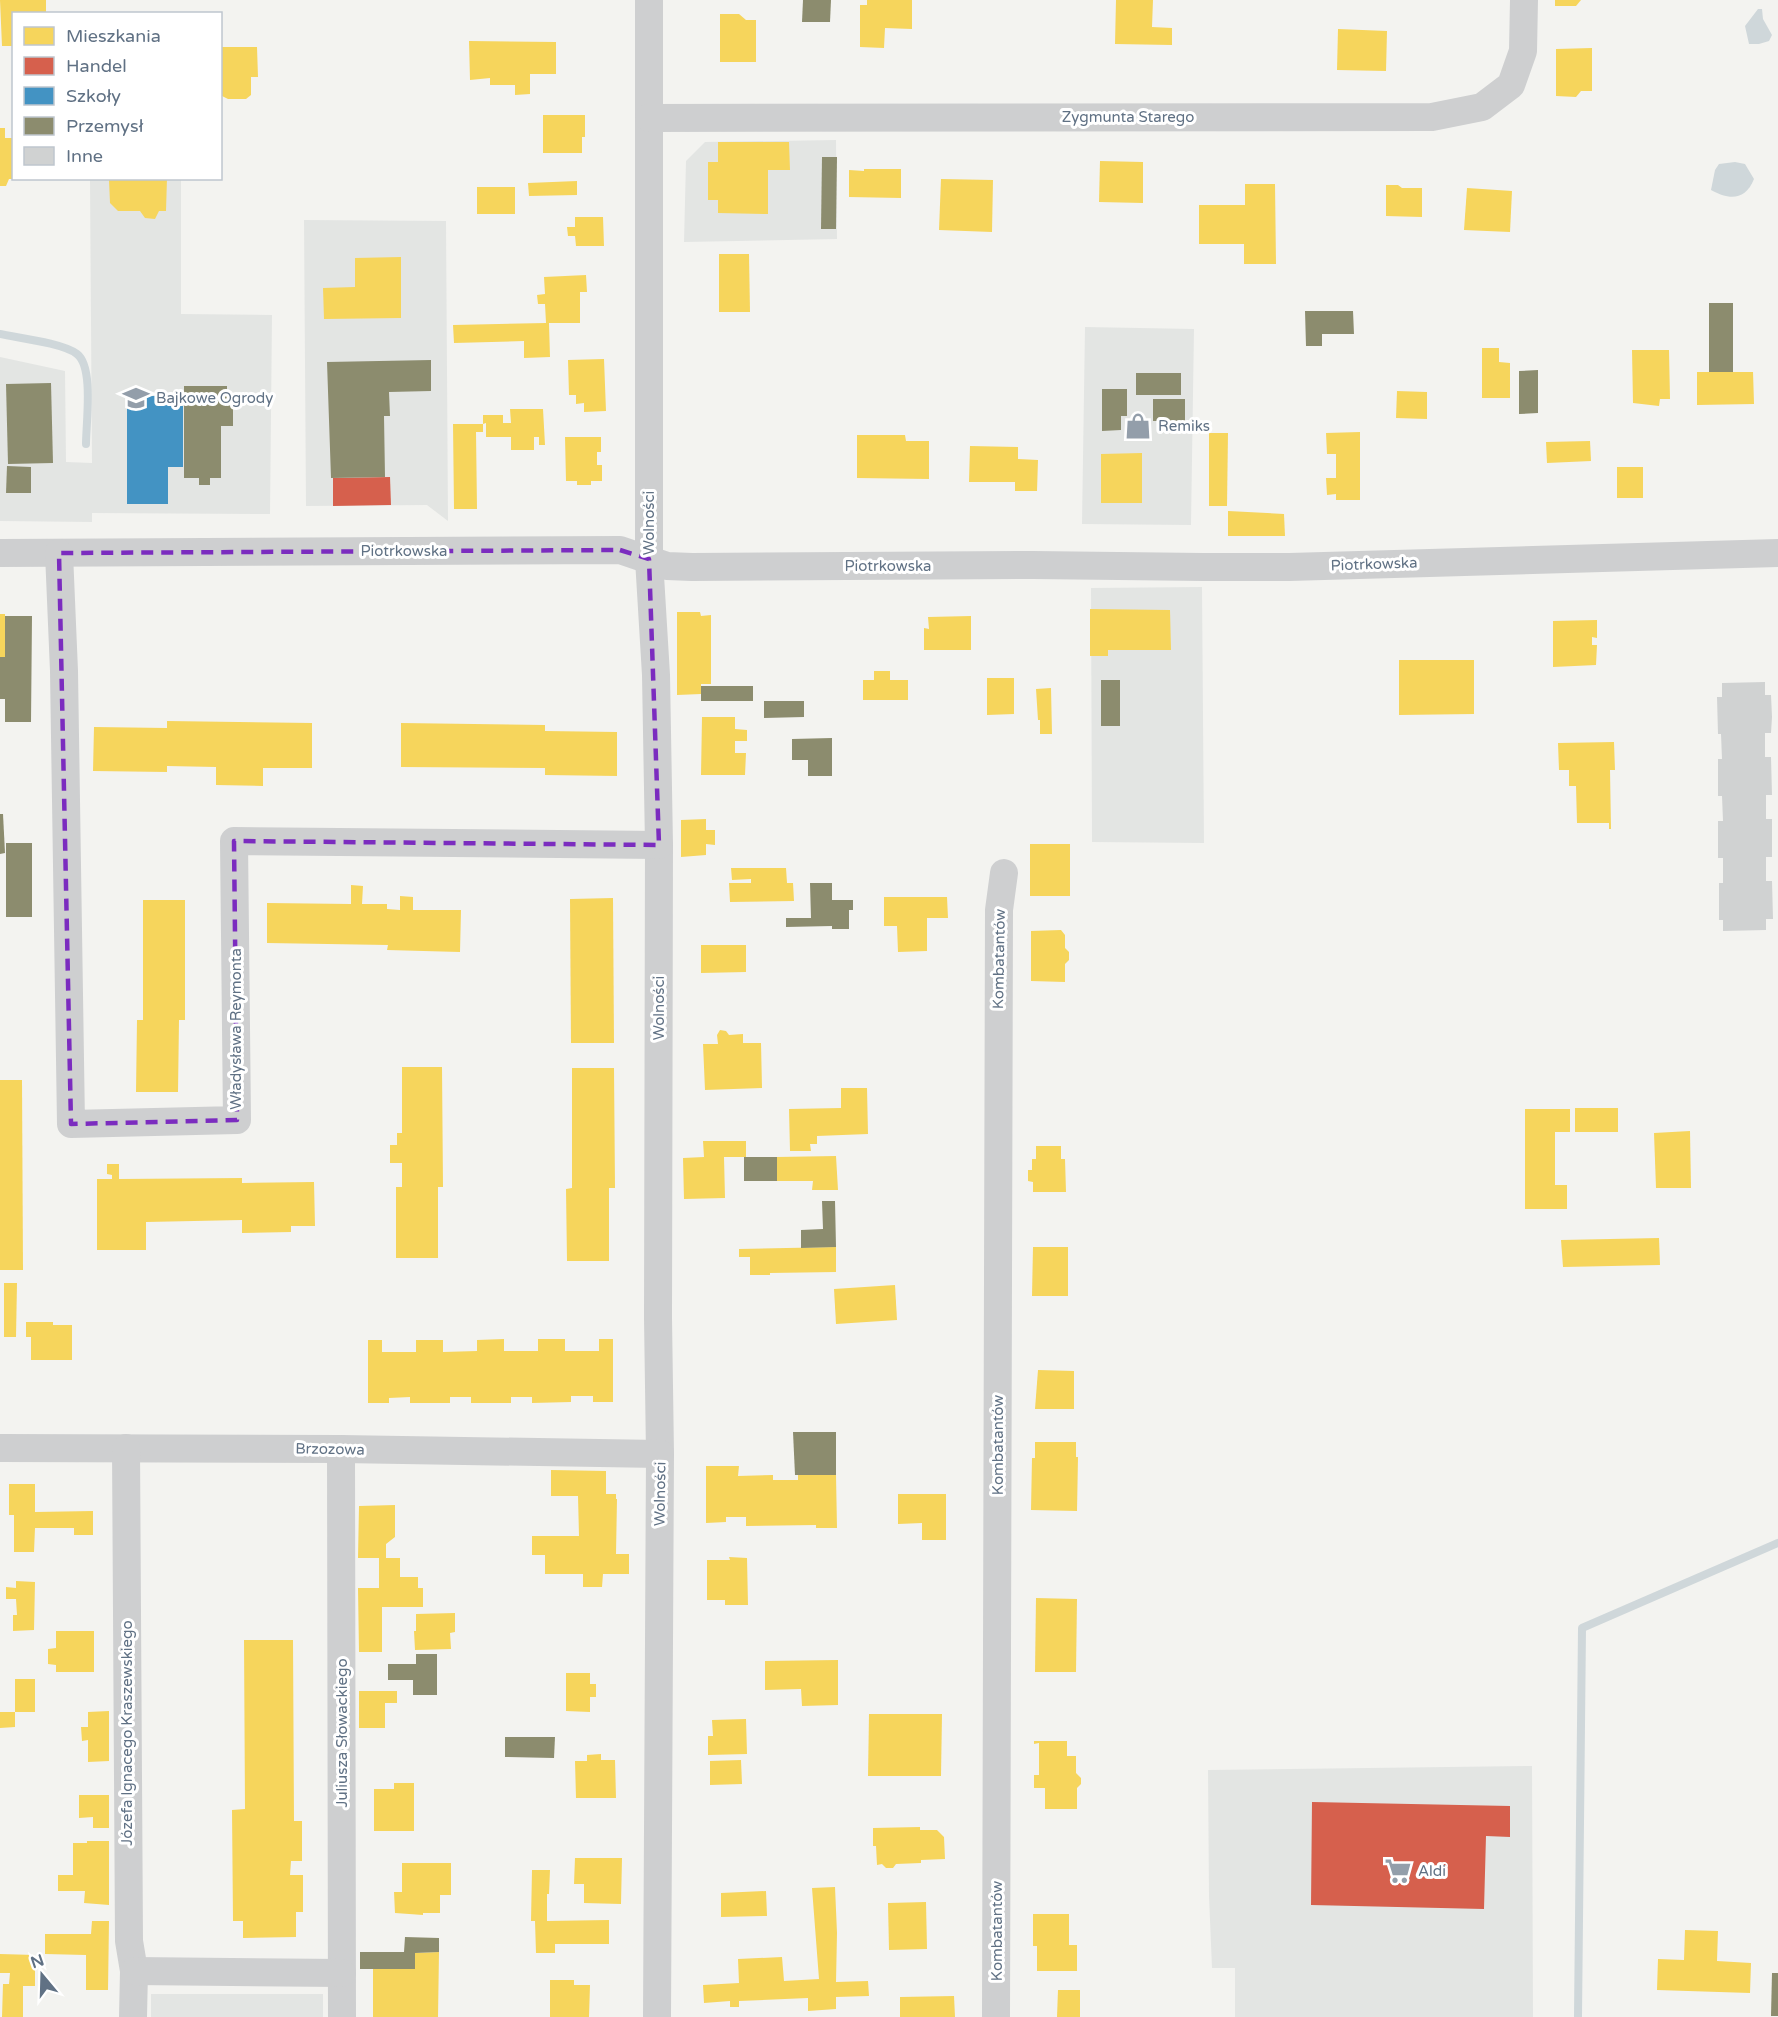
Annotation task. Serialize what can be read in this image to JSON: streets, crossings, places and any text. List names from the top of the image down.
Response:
{
  "streets": {
    "street": [
      "Zygmunta Starego",
      "Wolności",
      "Piotrkowska",
      "Kombatantów",
      "Władysława Reymonta",
      "Brzozowa",
      "Józefa Ignacego Kraszewskiego",
      "Juliusza Słowackiego"
    ]
  },
  "crossings": [
    ["Zygmunta Starego", "Wolności"],
    ["Wolności", "Piotrkowska"],
    ["Wolności", "Władysława Reymonta"],
    ["Wolności", "Brzozowa"],
    ["Piotrkowska", "Władysława Reymonta"],
    ["Brzozowa", "Józefa Ignacego Kraszewskiego"],
    ["Brzozowa", "Juliusza Słowackiego"]
  ],
  "places": {
    "school or university": ["Bajkowe Ogrody"],
    "shop": ["Remiks"],
    "supermarket": ["Aldi"]
  },
  "legend": [
    "Mieszkania",
    "Handel",
    "Szkoły",
    "Przemysł",
    "Inne"
  ],
  "north": "top"
}
